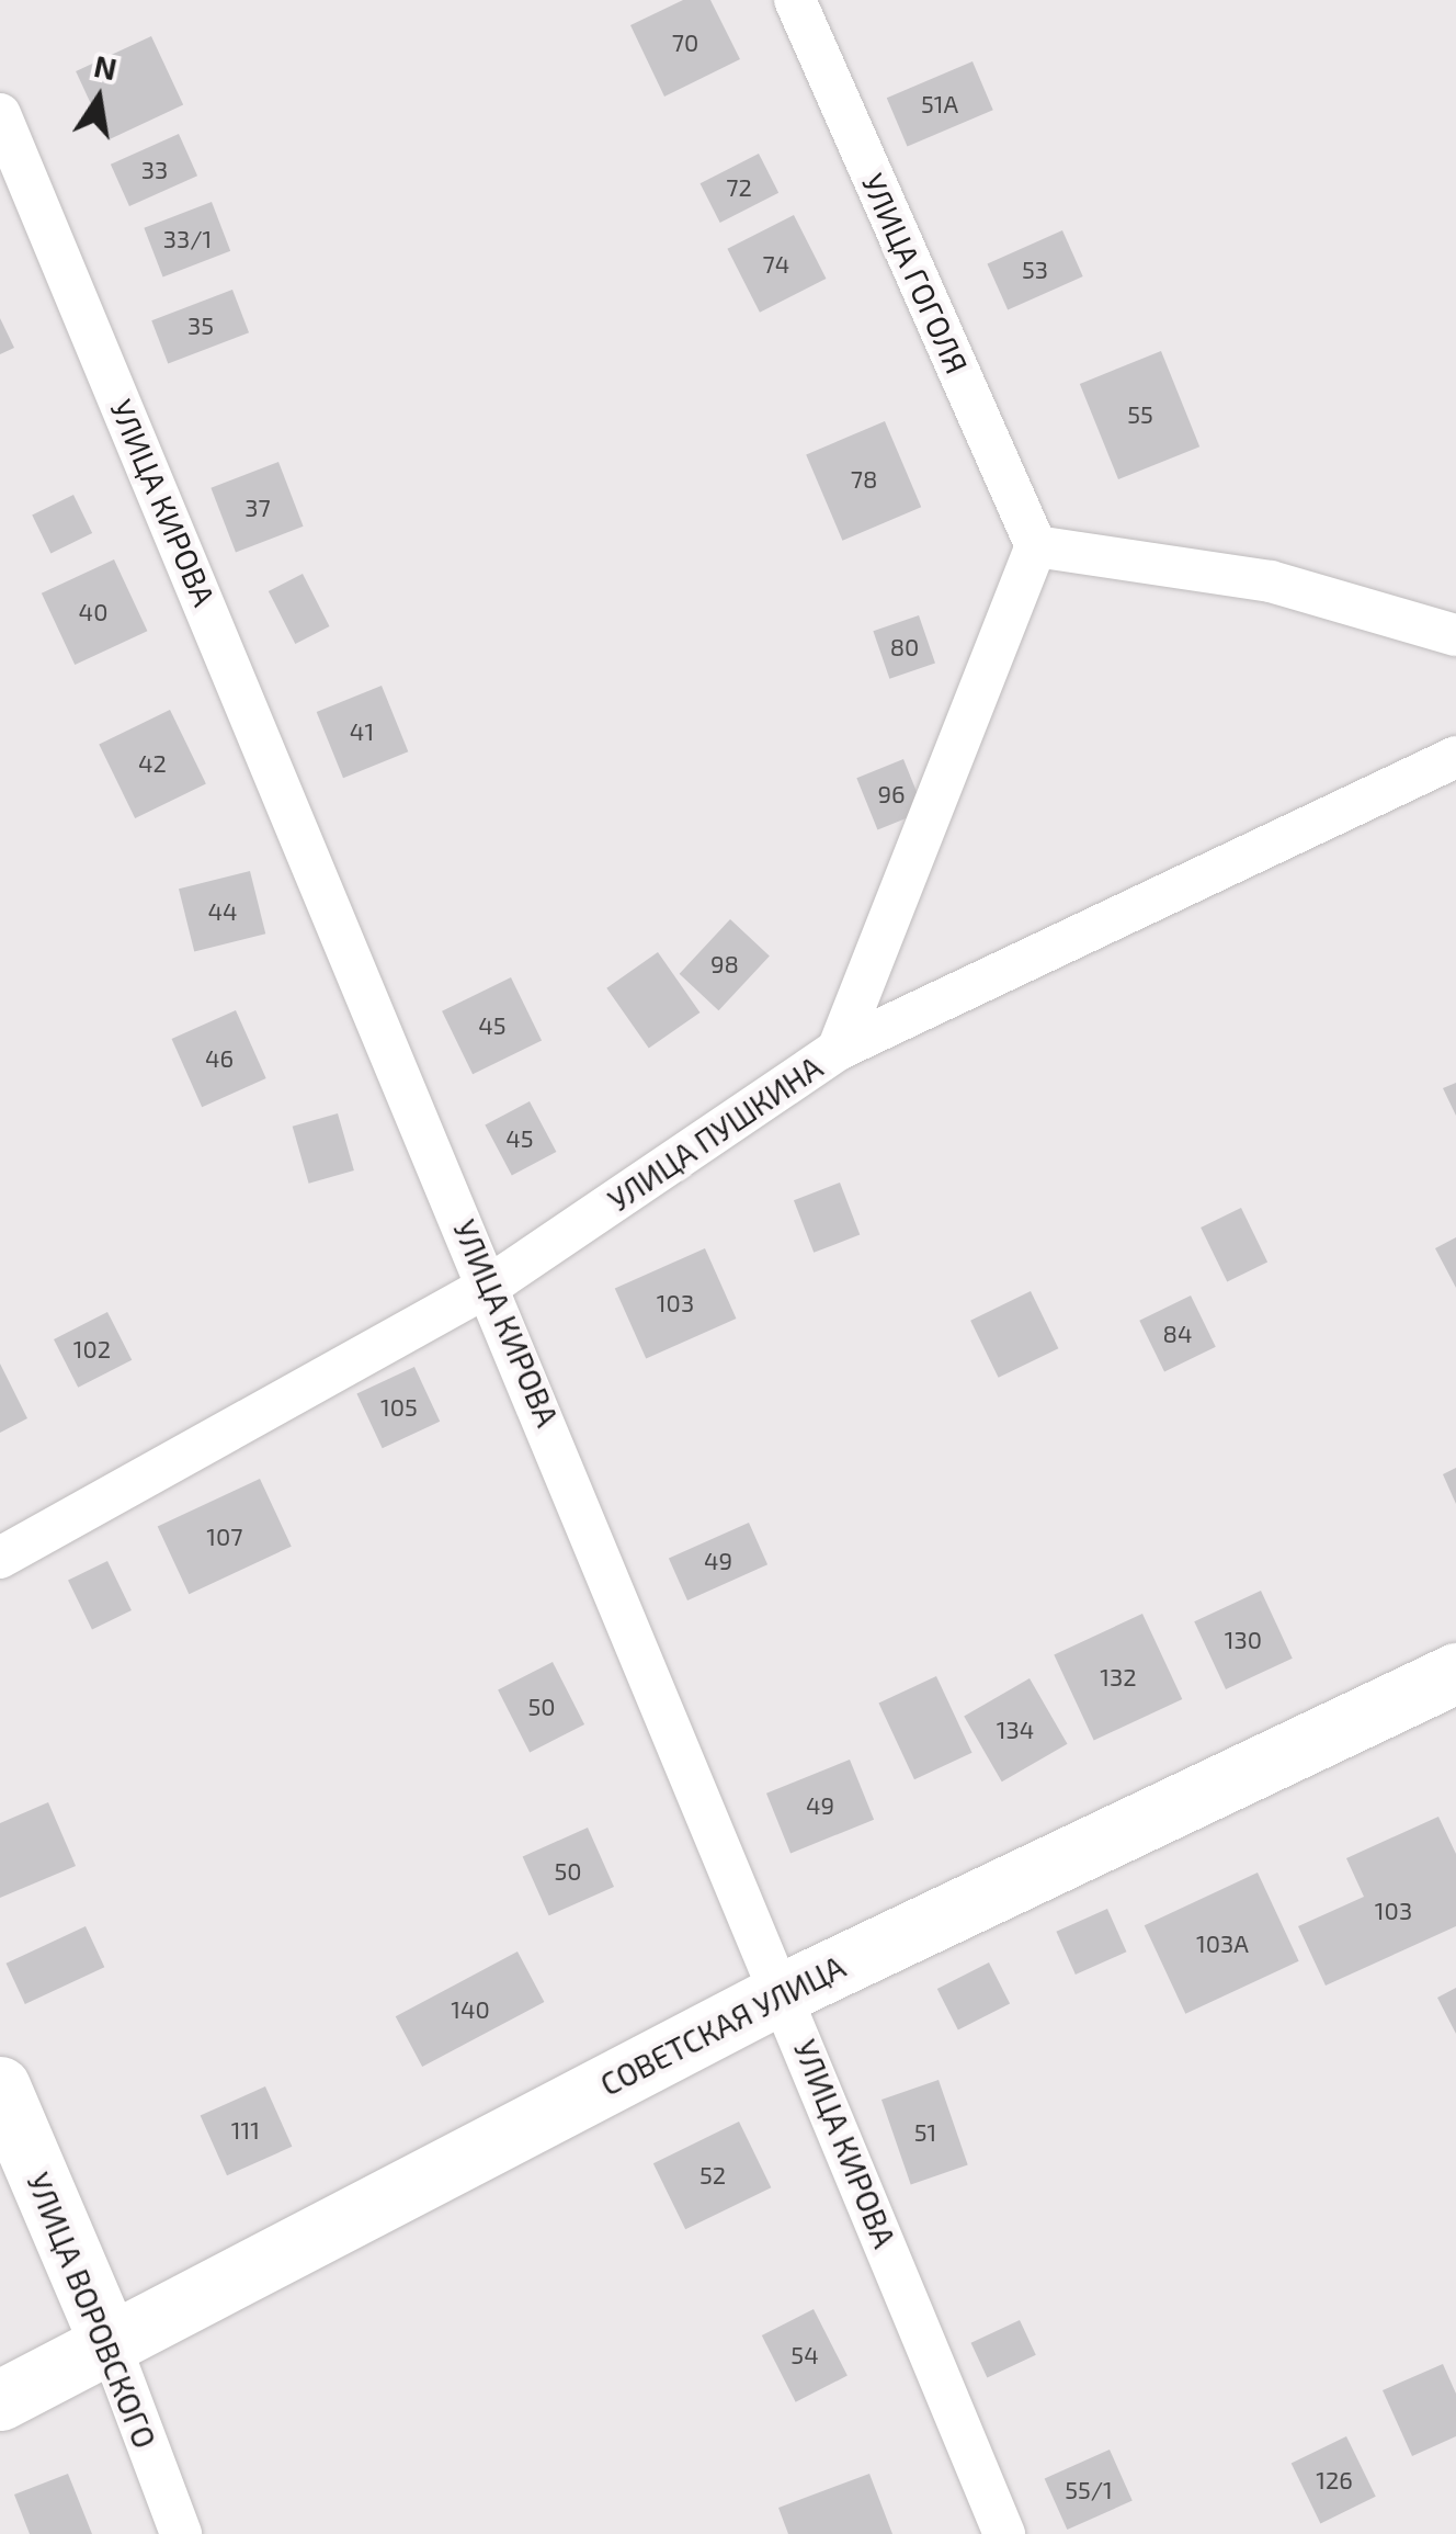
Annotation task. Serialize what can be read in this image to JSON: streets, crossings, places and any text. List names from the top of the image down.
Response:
{
  "streets": {
    "main road": ["СОВЕТСКАЯ УЛИЦА", "УЛИЦА ВОРОВСКОГО"],
    "street": ["УЛИЦА ГОГОЛЯ", "УЛИЦА КИРОВА", "УЛИЦА ПУШКИНА"]
  },
  "crossings": [
    ["УЛИЦА КИРОВА", "УЛИЦА ПУШКИНА"],
    ["УЛИЦА КИРОВА", "СОВЕТСКАЯ УЛИЦА"],
    ["СОВЕТСКАЯ УЛИЦА", "УЛИЦА ВОРОВСКОГО"]
  ],
  "house_numbers": [
    "70",
    "51А",
    "33",
    "72",
    "33/1",
    "74",
    "53",
    "35",
    "55",
    "78",
    "37",
    "40",
    "80",
    "41",
    "42",
    "96",
    "44",
    "98",
    "45",
    "46",
    "45",
    "103",
    "84",
    "102",
    "105",
    "107",
    "49",
    "130",
    "132",
    "50",
    "134",
    "49",
    "50",
    "103",
    "103А",
    "140",
    "111",
    "51",
    "52",
    "54",
    "126",
    "55/1"
  ],
  "north": "top"
}
